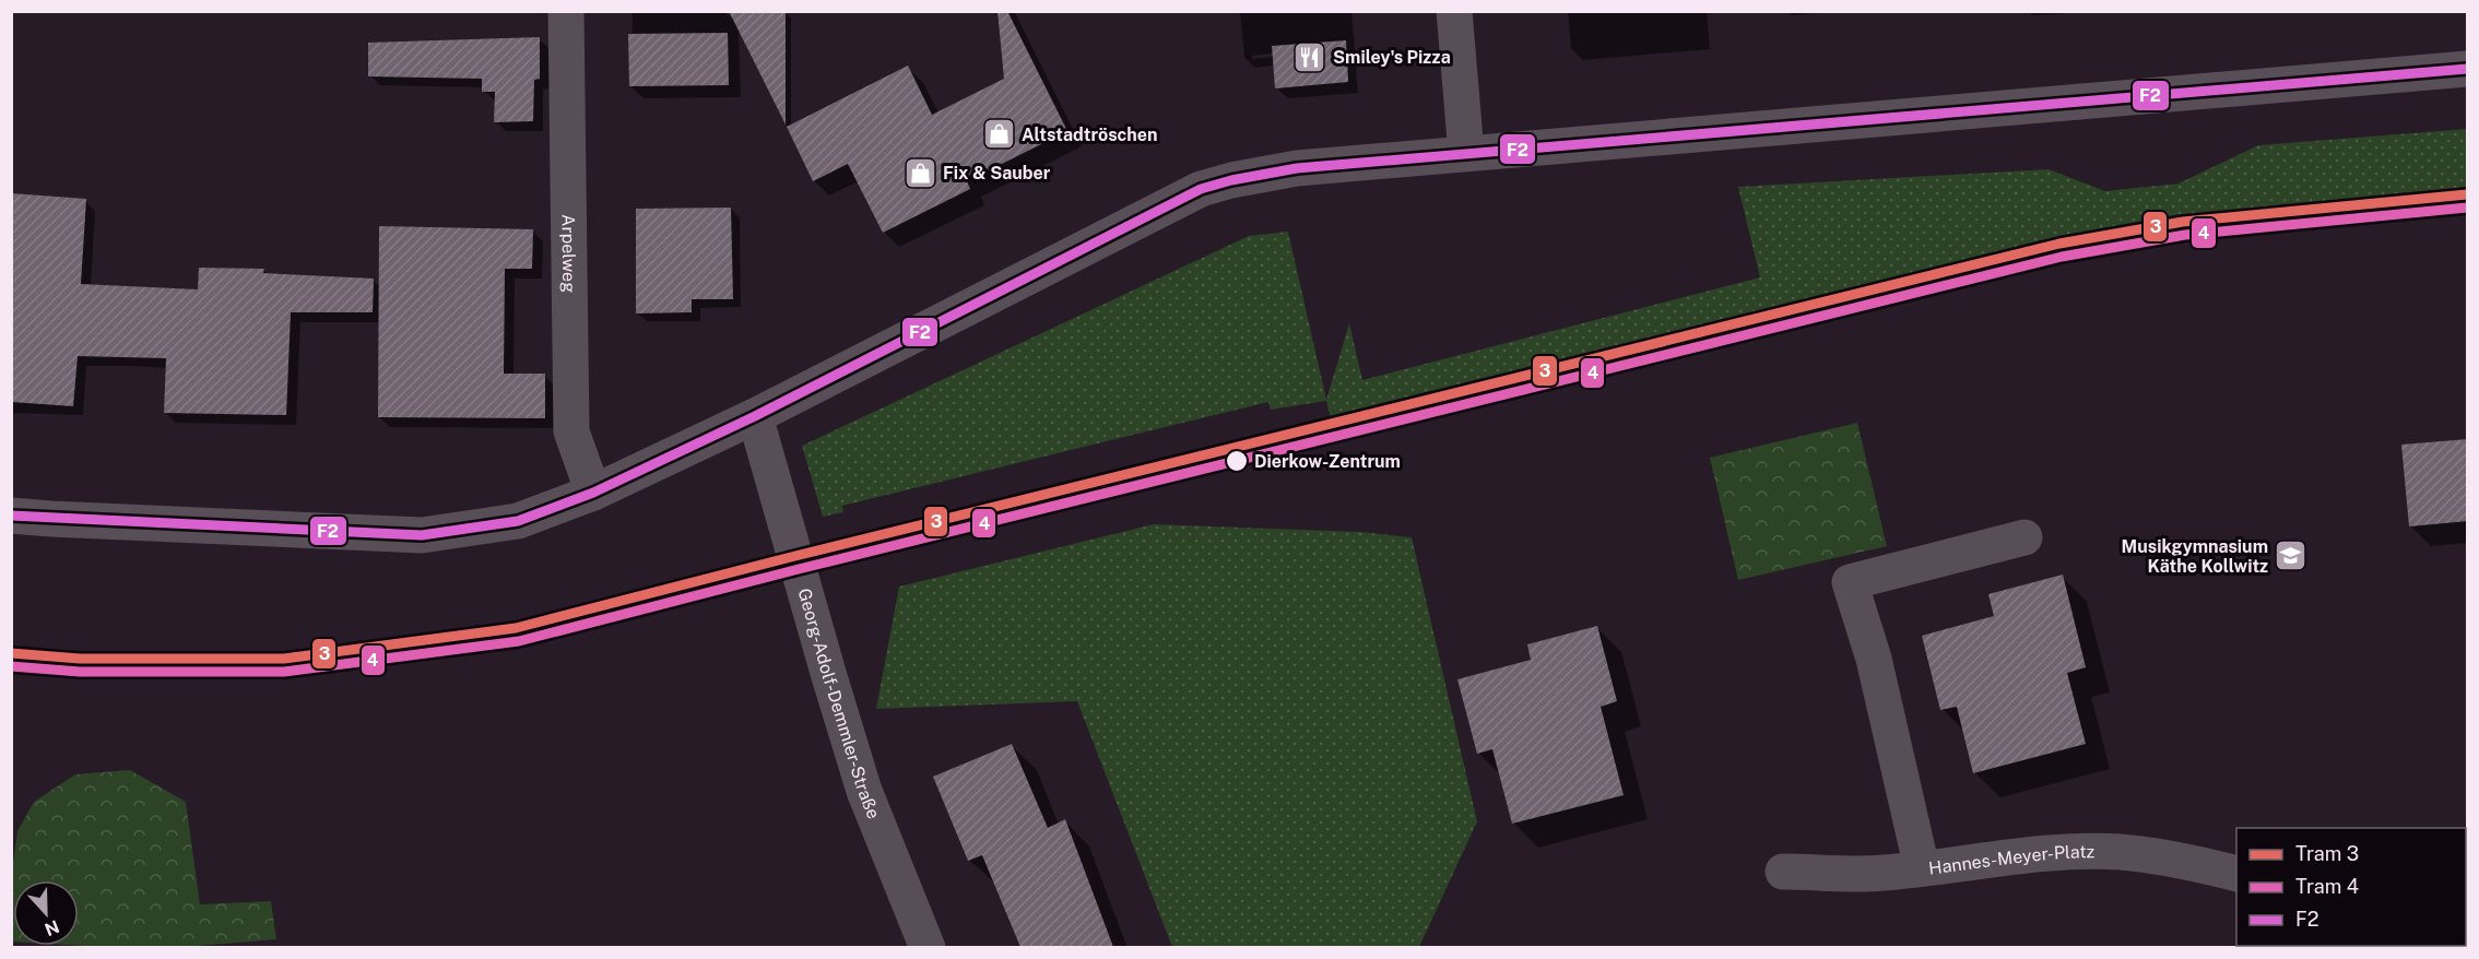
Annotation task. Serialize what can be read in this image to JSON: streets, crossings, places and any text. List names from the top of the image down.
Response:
{
  "streets": {
    "street": ["Arpelweg", "Georg-Adolf-Demmler-Straße", "Hannes-Meyer-Platz"]
  },
  "places": {
    "restaurant": ["Smiley's Pizza"],
    "shop": ["Altstadtröschen", "Fix & Sauber"],
    "other": ["Dierkow-Zentrum"],
    "school or university": ["Musikgymnasium Käthe Kollwitz"]
  },
  "lines": ["transit line F2", "tram line 3", "tram line 4"],
  "legend": ["Tram 3", "Tram 4", "F2"],
  "north": "bottom"
}
